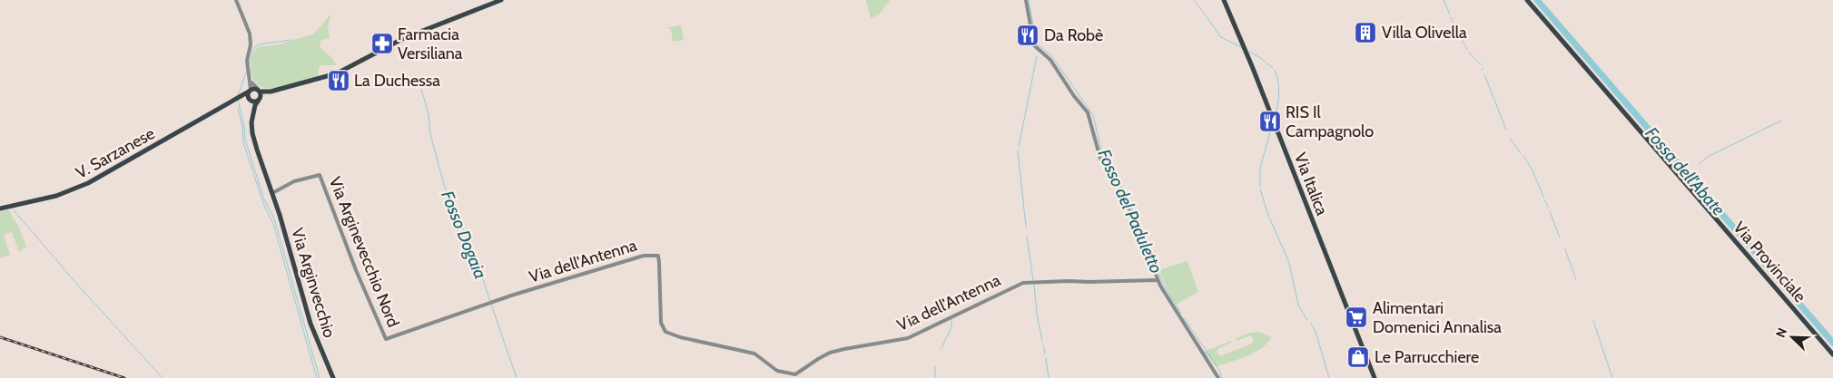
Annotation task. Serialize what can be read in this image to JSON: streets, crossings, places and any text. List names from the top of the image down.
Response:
{
  "streets": {
    "main road": [
      "V. Sarzanese",
      "Via Italica",
      "Via Provinciale",
      "Via Arginvecchio"
    ],
    "street": ["Via Arginevecchio Nord", "Via dell'Antenna"]
  },
  "crossings": [
    ["Via Arginevecchio Nord", "Via dell'Antenna"],
    ["Via Arginevecchio Nord", "Via Arginvecchio"]
  ],
  "water": ["Fossa dell'Abate", "Fosso del Paduletto", "Fosso Dogaia"],
  "places": {
    "building": ["Villa Olivella"],
    "restaurant": ["Da Robè", "La Duchessa", "RIS Il Campagnolo"],
    "pharmacy": ["Farmacia Versiliana"],
    "supermarket": ["Alimentari Domenici Annalisa"],
    "shop": ["Le Parrucchiere"]
  },
  "north": "top left"
}
